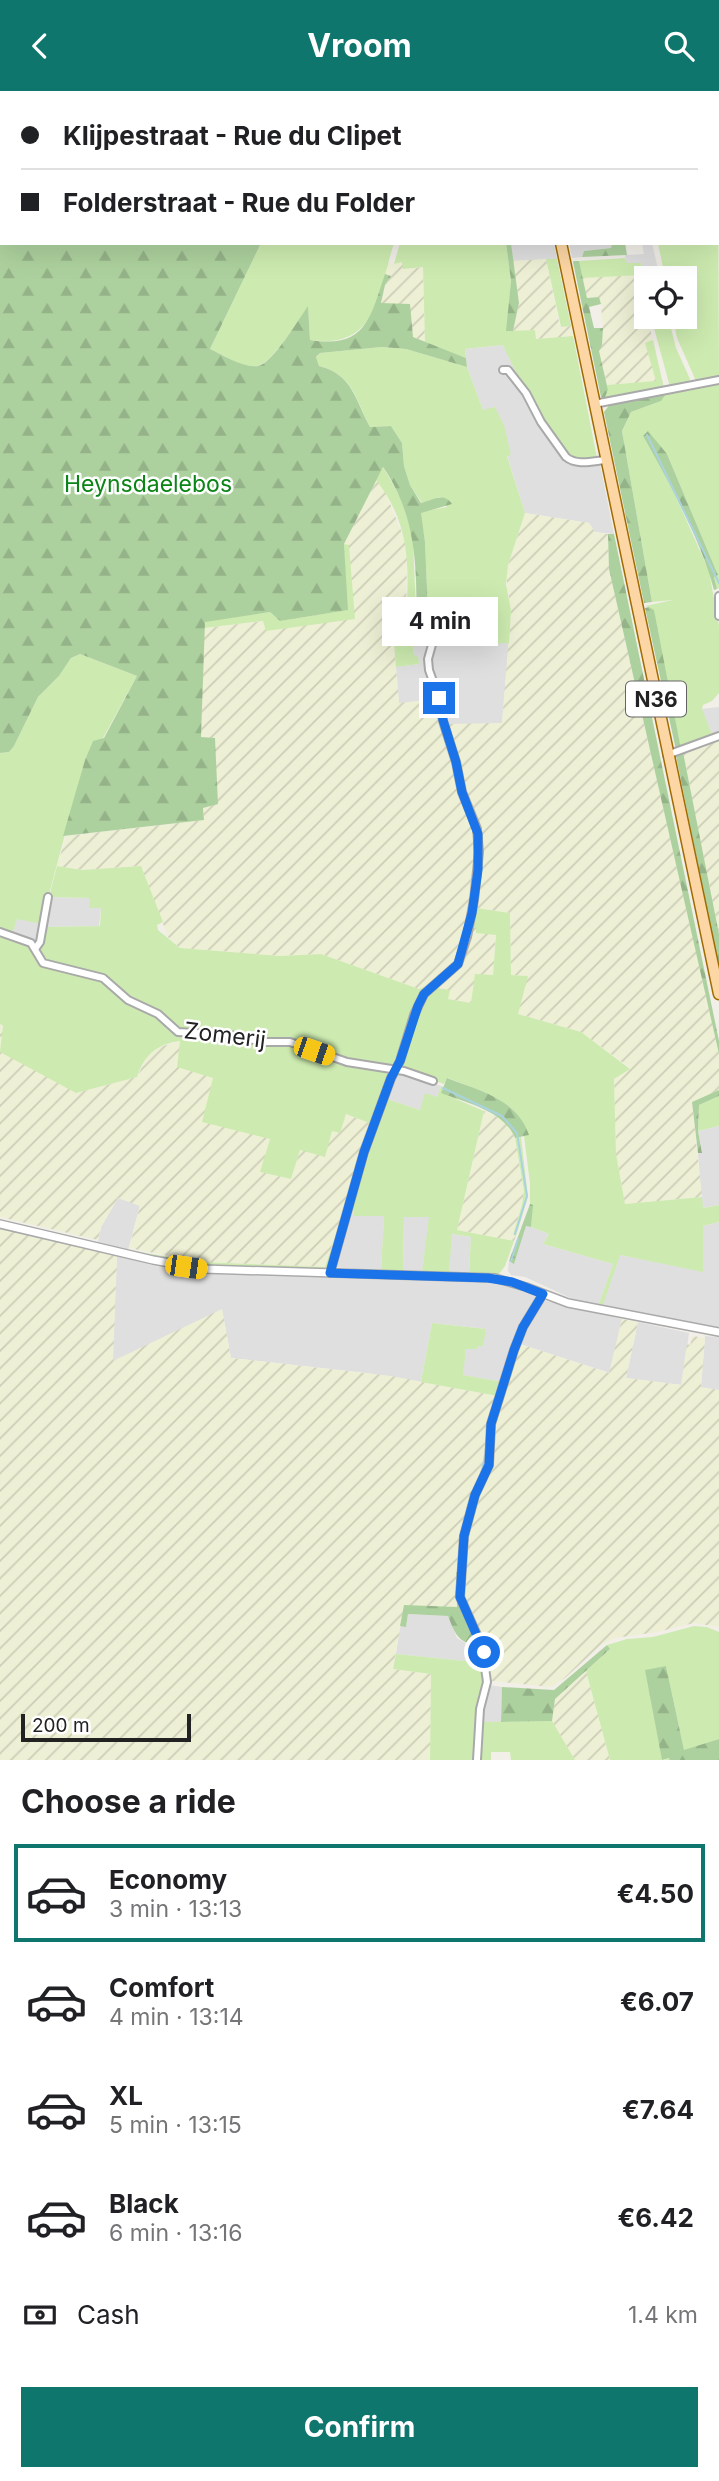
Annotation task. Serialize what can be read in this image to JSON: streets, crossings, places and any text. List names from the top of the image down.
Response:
{
  "streets": {
    "main road": ["N36"],
    "street": ["Zomerij"]
  },
  "parks": ["Heynsdaelebos"],
  "scale_bar": "200 m",
  "page": {
    "header": "Vroom",
    "banner": ["Klijpestraat - Rue du Clipet", "Folderstraat - Rue du Folder"],
    "bubble": "4 min",
    "scale": "200 m",
    "heading": "Choose a ride",
    "list": [
      {
        "name": "Economy",
        "note": "3 min · 13:13",
        "value": "€4.50"
      },
      {
        "name": "Comfort",
        "note": "4 min · 13:14",
        "value": "€6.07"
      },
      {
        "name": "XL",
        "note": "5 min · 13:15",
        "value": "€7.64"
      },
      {
        "name": "Black",
        "note": "6 min · 13:16",
        "value": "€6.42"
      }
    ],
    "pay": ["Cash", "1.4 km"],
    "buttons": "Confirm"
  }
}
